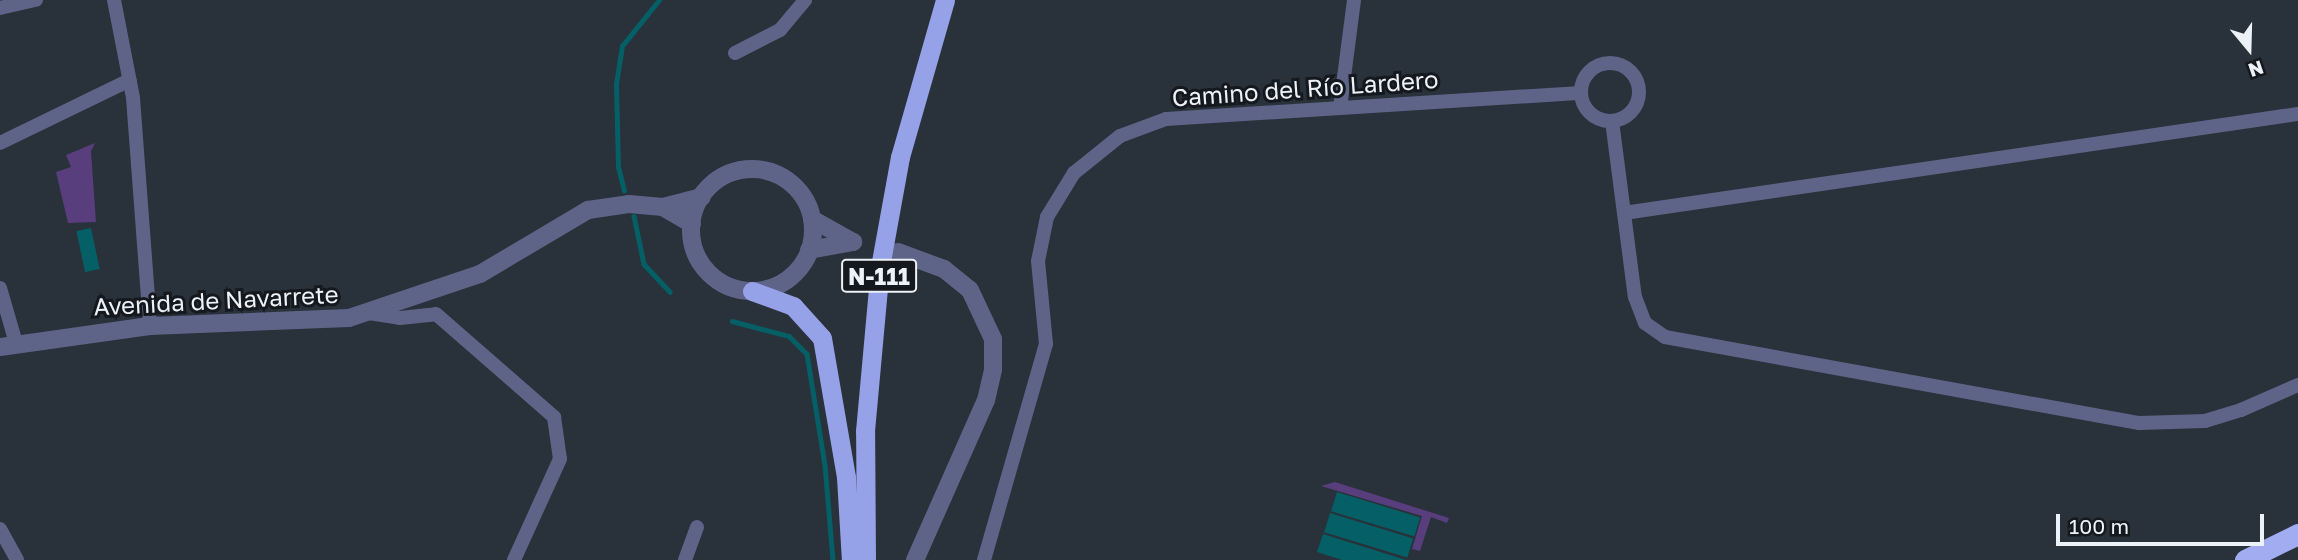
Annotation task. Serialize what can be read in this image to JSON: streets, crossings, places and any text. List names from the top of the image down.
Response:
{
  "streets": {
    "highway": ["N-111"],
    "street": ["Camino del Río Lardero", "Avenida de Navarrete"]
  },
  "scale_bar": "100 m",
  "north": "bottom"
}
